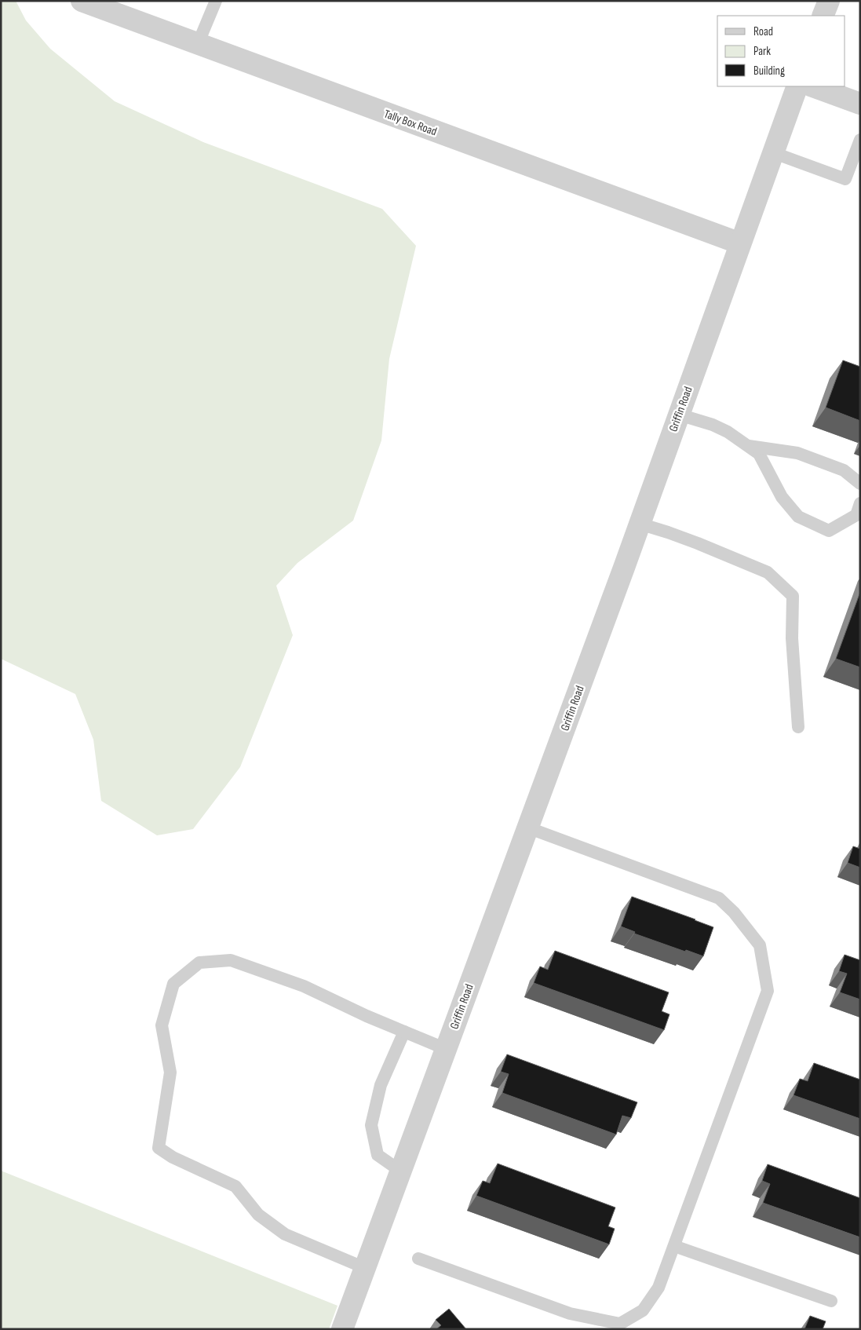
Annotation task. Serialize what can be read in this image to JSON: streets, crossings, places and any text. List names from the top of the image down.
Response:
{
  "streets": {
    "street": ["Tally Box Road", "Griffin Road"]
  },
  "crossings": [
    ["Tally Box Road", "Griffin Road"]
  ],
  "legend": ["Road", "Park", "Building"]
}
